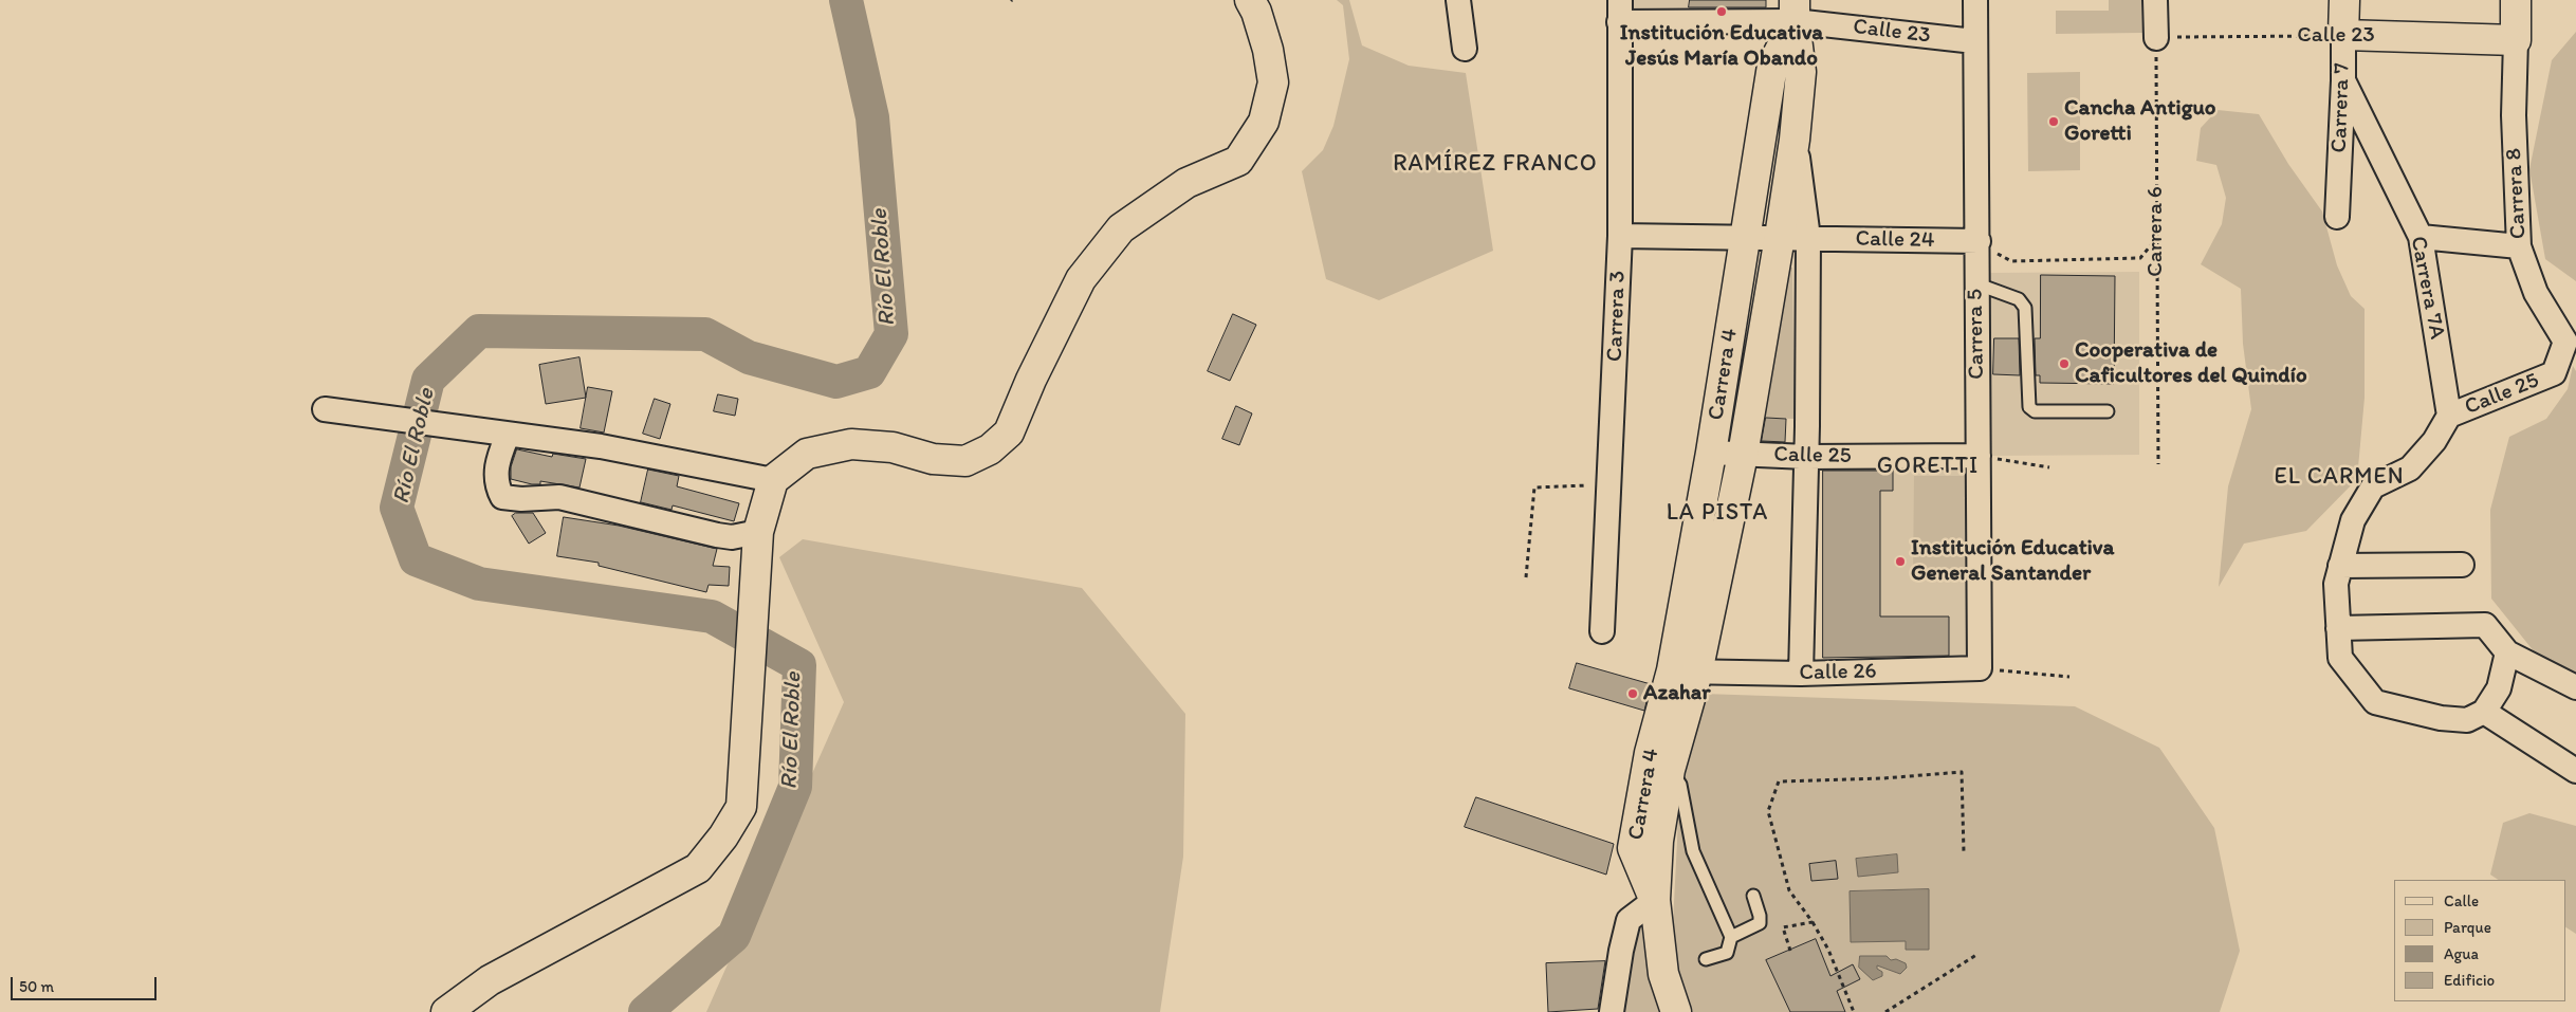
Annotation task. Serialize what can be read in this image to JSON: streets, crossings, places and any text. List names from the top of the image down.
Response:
{
  "streets": {
    "main road": [
      "Calle 23",
      "Carrera 7",
      "Carrera 8",
      "Carrera 4"
    ],
    "street": [
      "Calle 24",
      "Carrera 7A",
      "Carrera 3",
      "Carrera 5",
      "Calle 25",
      "Calle 26"
    ],
    "path": ["Carrera 6"]
  },
  "crossings": [
    ["Calle 23", "Carrera 7"],
    ["Calle 23", "Carrera 8"],
    ["Calle 23", "Carrera 6"],
    ["Calle 23", "Carrera 3"],
    ["Calle 23", "Carrera 5"],
    ["Calle 23", "Carrera 4"],
    ["Carrera 7", "Carrera 7A"],
    ["Carrera 8", "Calle 25"],
    ["Calle 24", "Carrera 3"],
    ["Calle 24", "Carrera 5"],
    ["Calle 24", "Carrera 4"],
    ["Carrera 7A", "Calle 25"],
    ["Carrera 5", "Calle 25"],
    ["Carrera 5", "Calle 26"],
    ["Carrera 4", "Calle 25"],
    ["Carrera 4", "Calle 26"]
  ],
  "districts": [
    "RAMÍREZ FRANCO",
    "GORETTI",
    "EL CARMEN",
    "LA PISTA"
  ],
  "water": ["Río El Roble"],
  "places": [
    "Institución Educativa Jesús María Obando",
    "Cancha Antiguo Goretti",
    "Cooperativa de Caficultores del Quindío",
    "Institución Educativa General Santander",
    "Azahar"
  ],
  "legend": [
    "Calle",
    "Parque",
    "Agua",
    "Edificio"
  ],
  "scale_bar": "50 m"
}
